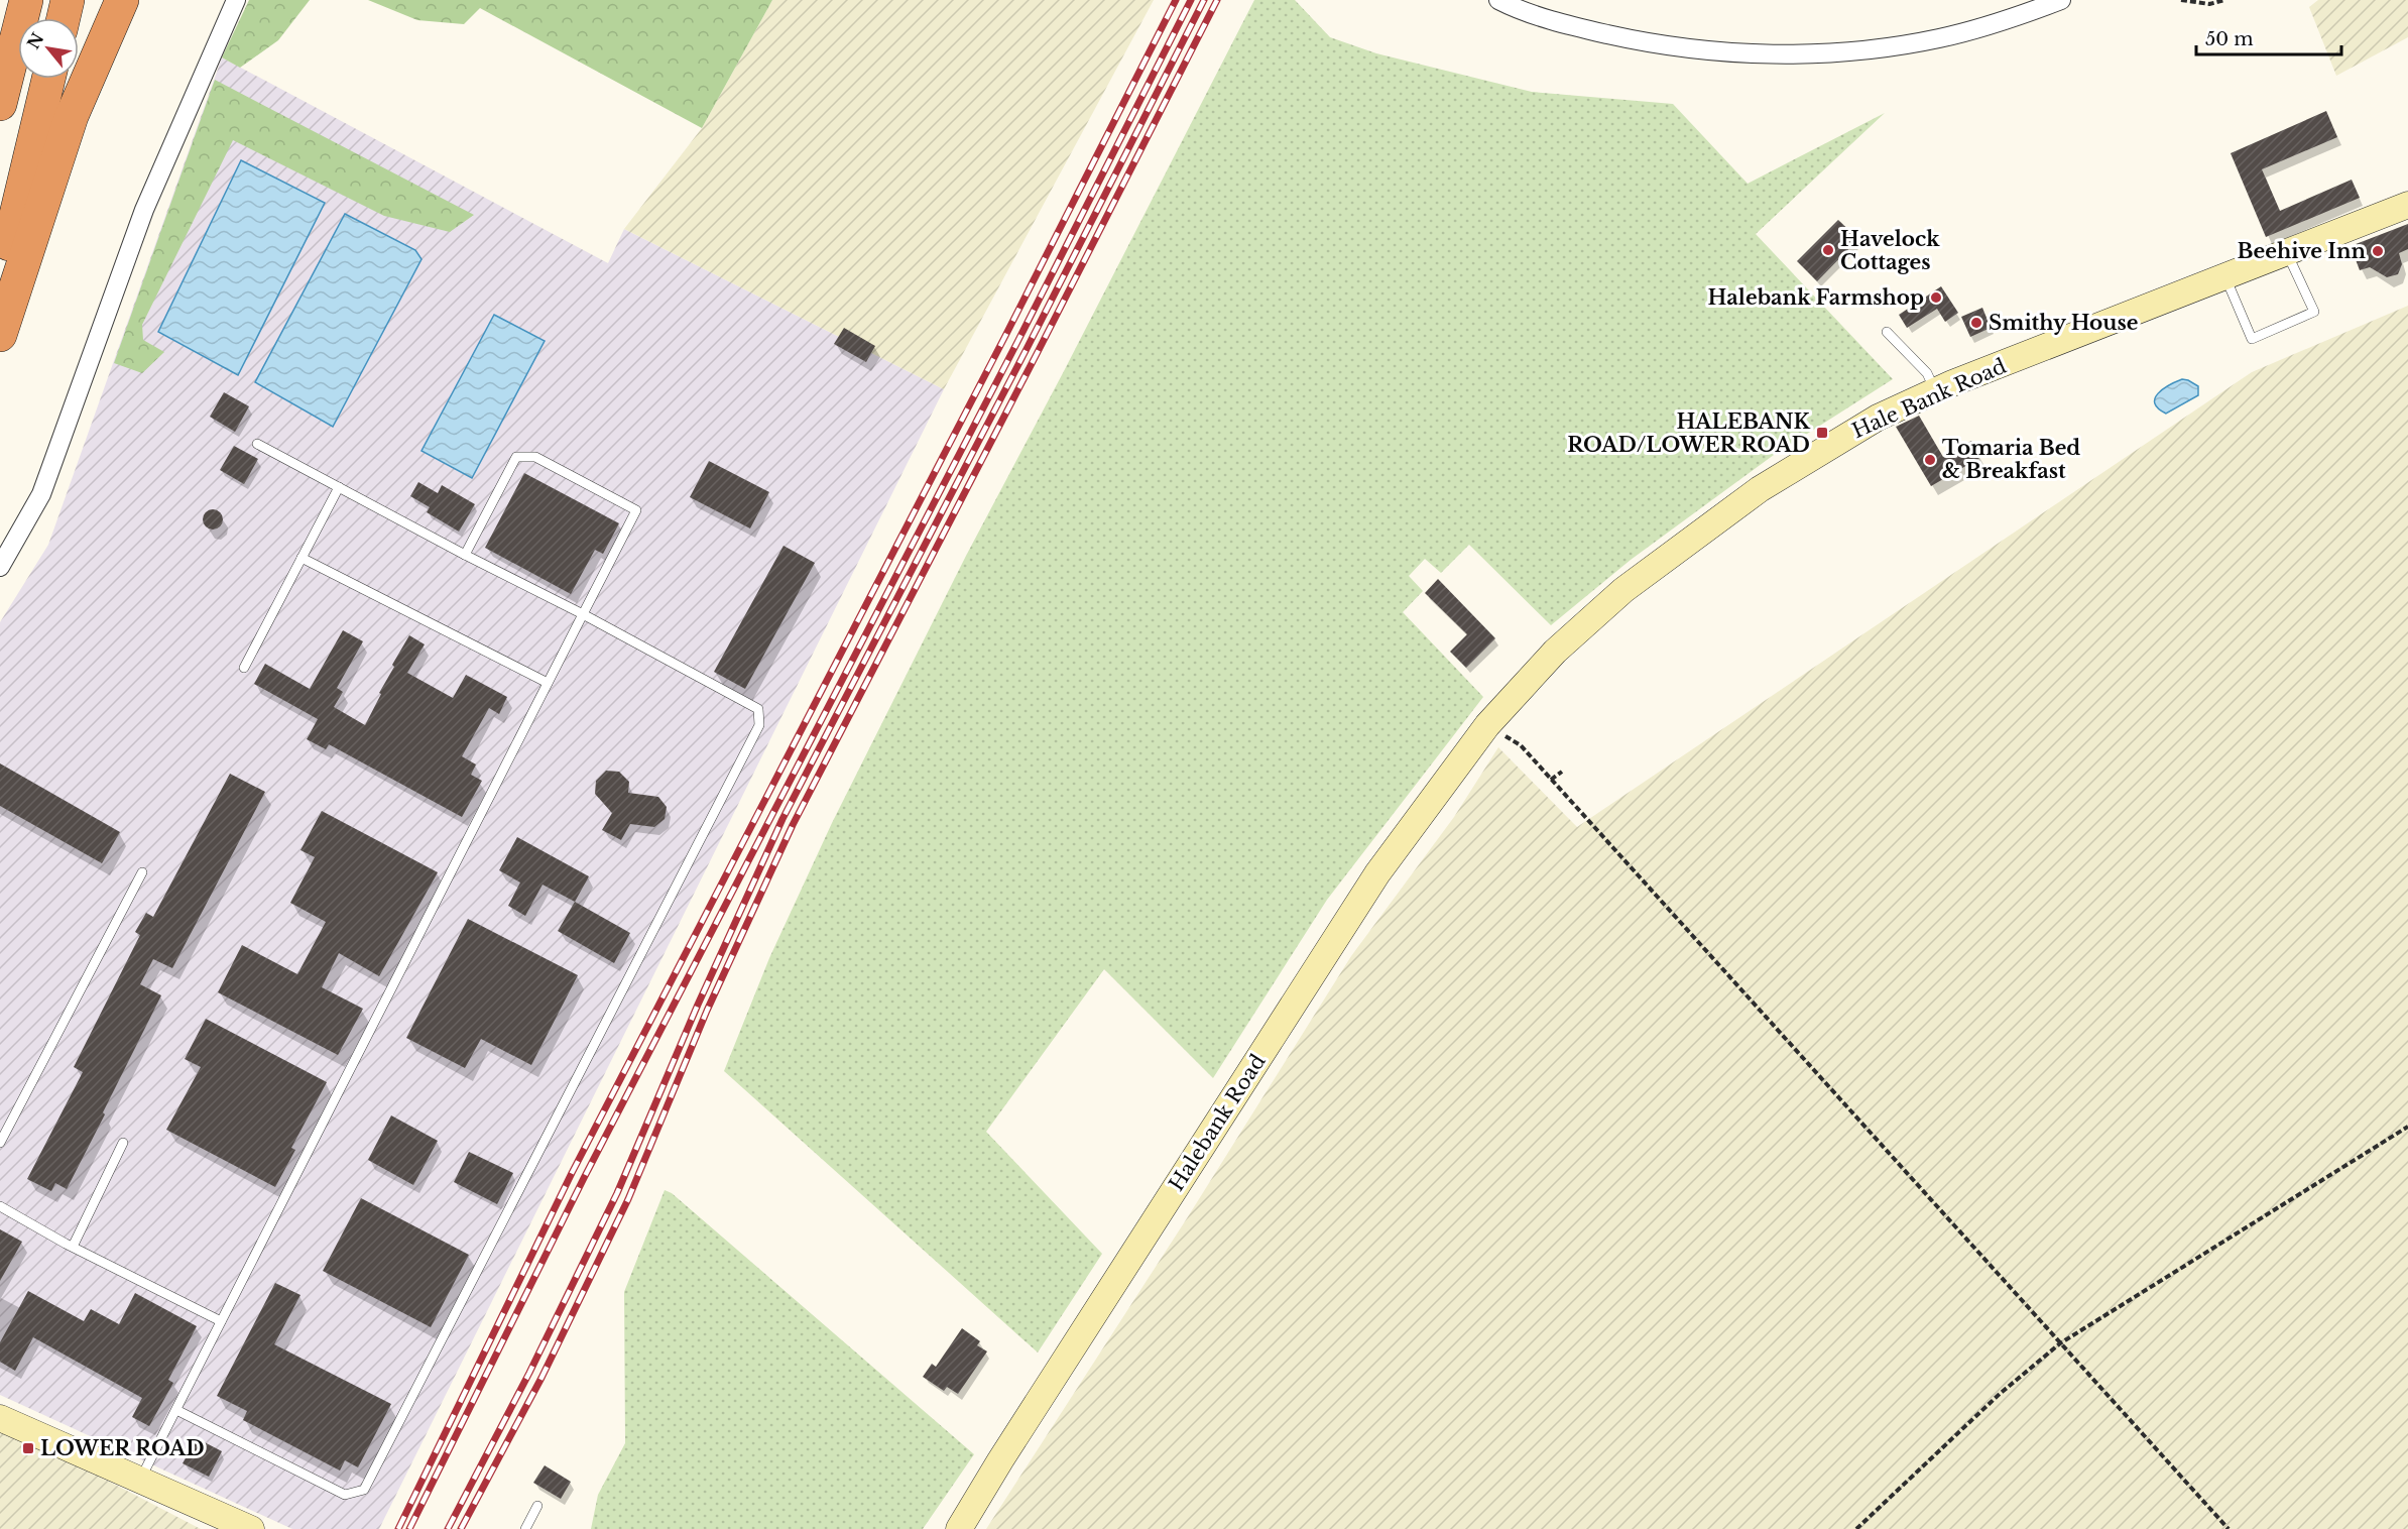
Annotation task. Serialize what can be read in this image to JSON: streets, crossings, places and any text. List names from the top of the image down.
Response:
{
  "streets": {
    "street": ["Hale Bank Road", "Halebank Road"]
  },
  "crossings": [
    ["Hale Bank Road", "Halebank Road"]
  ],
  "places": {
    "other": [
      "Havelock Cottages",
      "Beehive Inn",
      "Halebank Farmshop",
      "Smithy House",
      "Tomaria Bed & Breakfast"
    ],
    "transit": ["HALEBANK ROAD/LOWER ROAD", "LOWER ROAD"]
  },
  "scale_bar": "50 m",
  "north": "top left"
}
